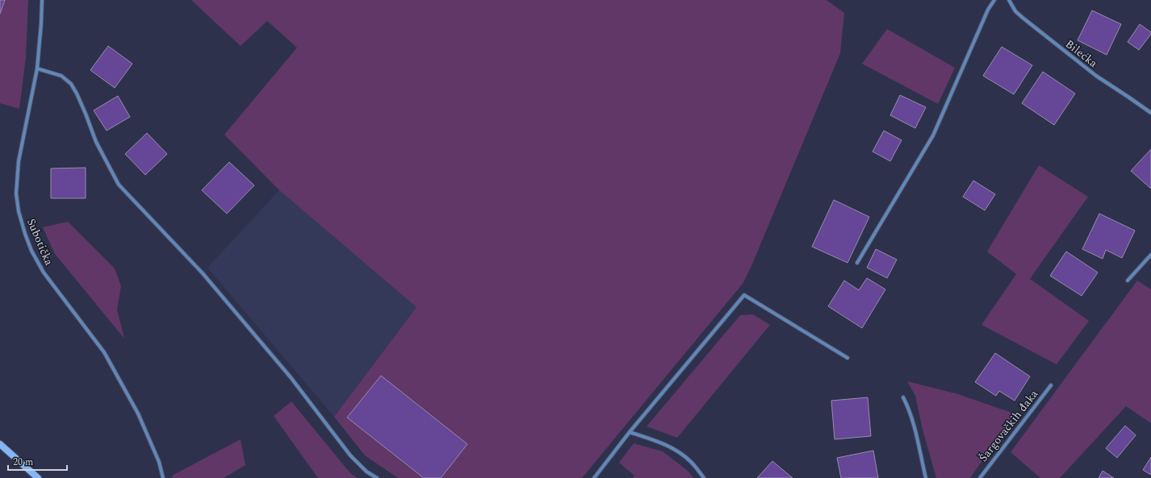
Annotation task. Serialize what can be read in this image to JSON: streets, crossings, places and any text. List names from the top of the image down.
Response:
{
  "streets": {
    "street": ["Bilećka", "Subotička", "Šargovačkih đaka"]
  },
  "scale_bar": "20 m"
}
